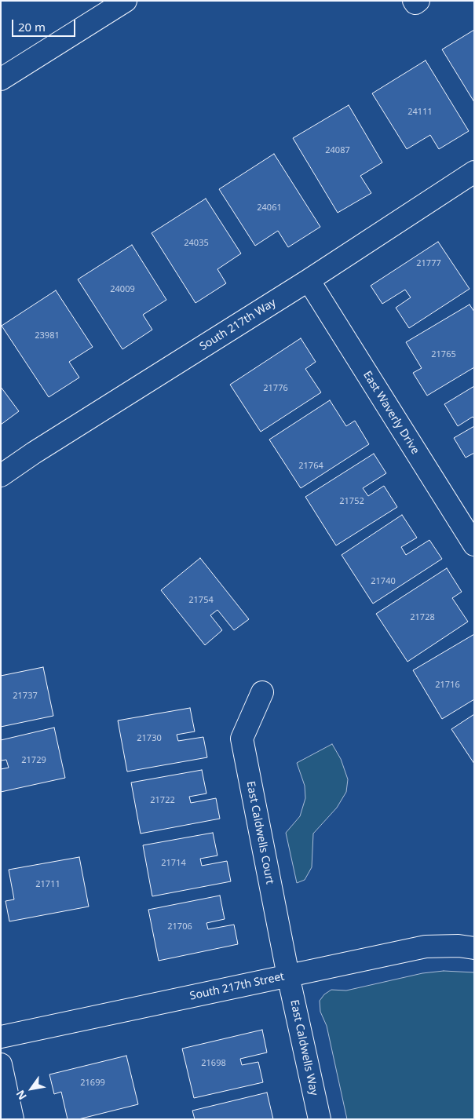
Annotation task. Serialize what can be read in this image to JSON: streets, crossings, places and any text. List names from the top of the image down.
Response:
{
  "streets": {
    "street": [
      "South 217th Way",
      "East Waverly Drive",
      "East Caldwells Court",
      "South 217th Street",
      "East Caldwells Way"
    ]
  },
  "crossings": [
    ["South 217th Way", "East Waverly Drive"],
    ["East Caldwells Court", "South 217th Street"],
    ["East Caldwells Court", "East Caldwells Way"],
    ["South 217th Street", "East Caldwells Way"]
  ],
  "house_numbers": [
    "24111",
    "24087",
    "24061",
    "24035",
    "21777",
    "24009",
    "23981",
    "21765",
    "21776",
    "21764",
    "21752",
    "21740",
    "21754",
    "21728",
    "21716",
    "21737",
    "21730",
    "21729",
    "21722",
    "21714",
    "21711",
    "21706",
    "21698",
    "21699"
  ],
  "scale_bar": "20 m",
  "north": "bottom left"
}
